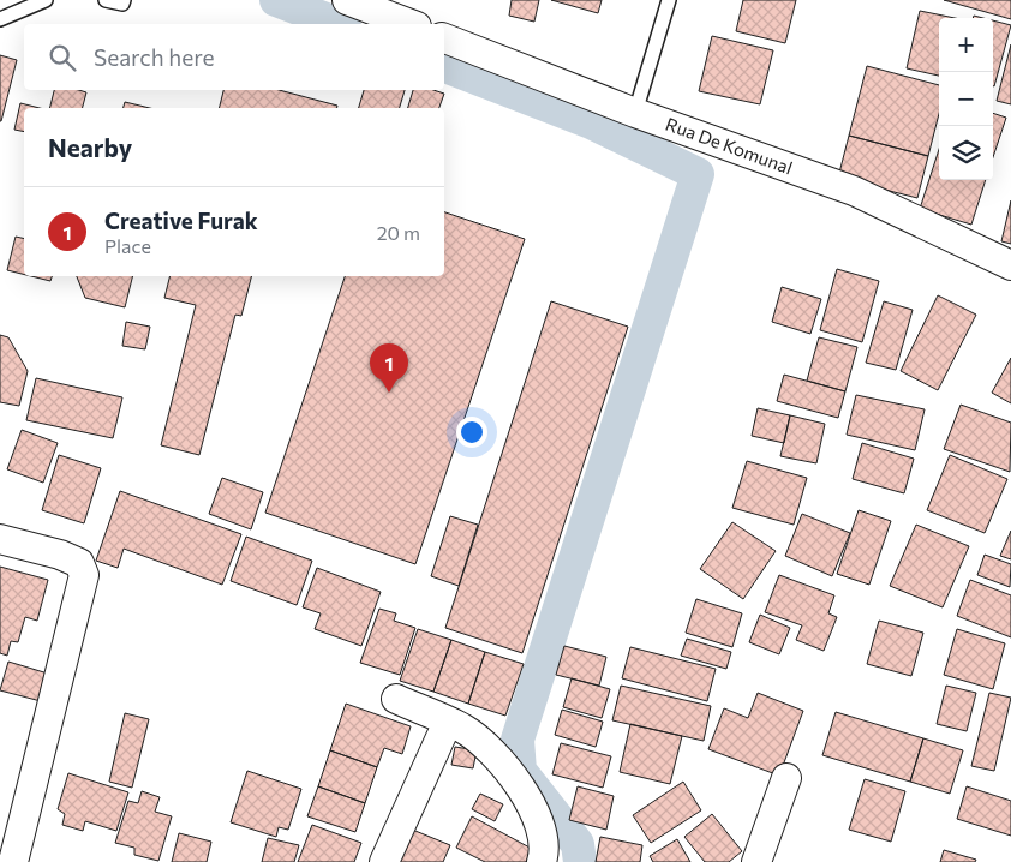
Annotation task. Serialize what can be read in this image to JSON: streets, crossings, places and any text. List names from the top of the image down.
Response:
{
  "streets": {
    "street": ["Rua De Komunal"]
  },
  "page": {
    "map_buttons": ["+", "−"],
    "search": "Search here",
    "heading": "Nearby",
    "list": [
      {
        "mark": "1",
        "name": "Creative Furak",
        "note": "Place",
        "value": "20 m"
      }
    ],
    "pins": "1"
  }
}
